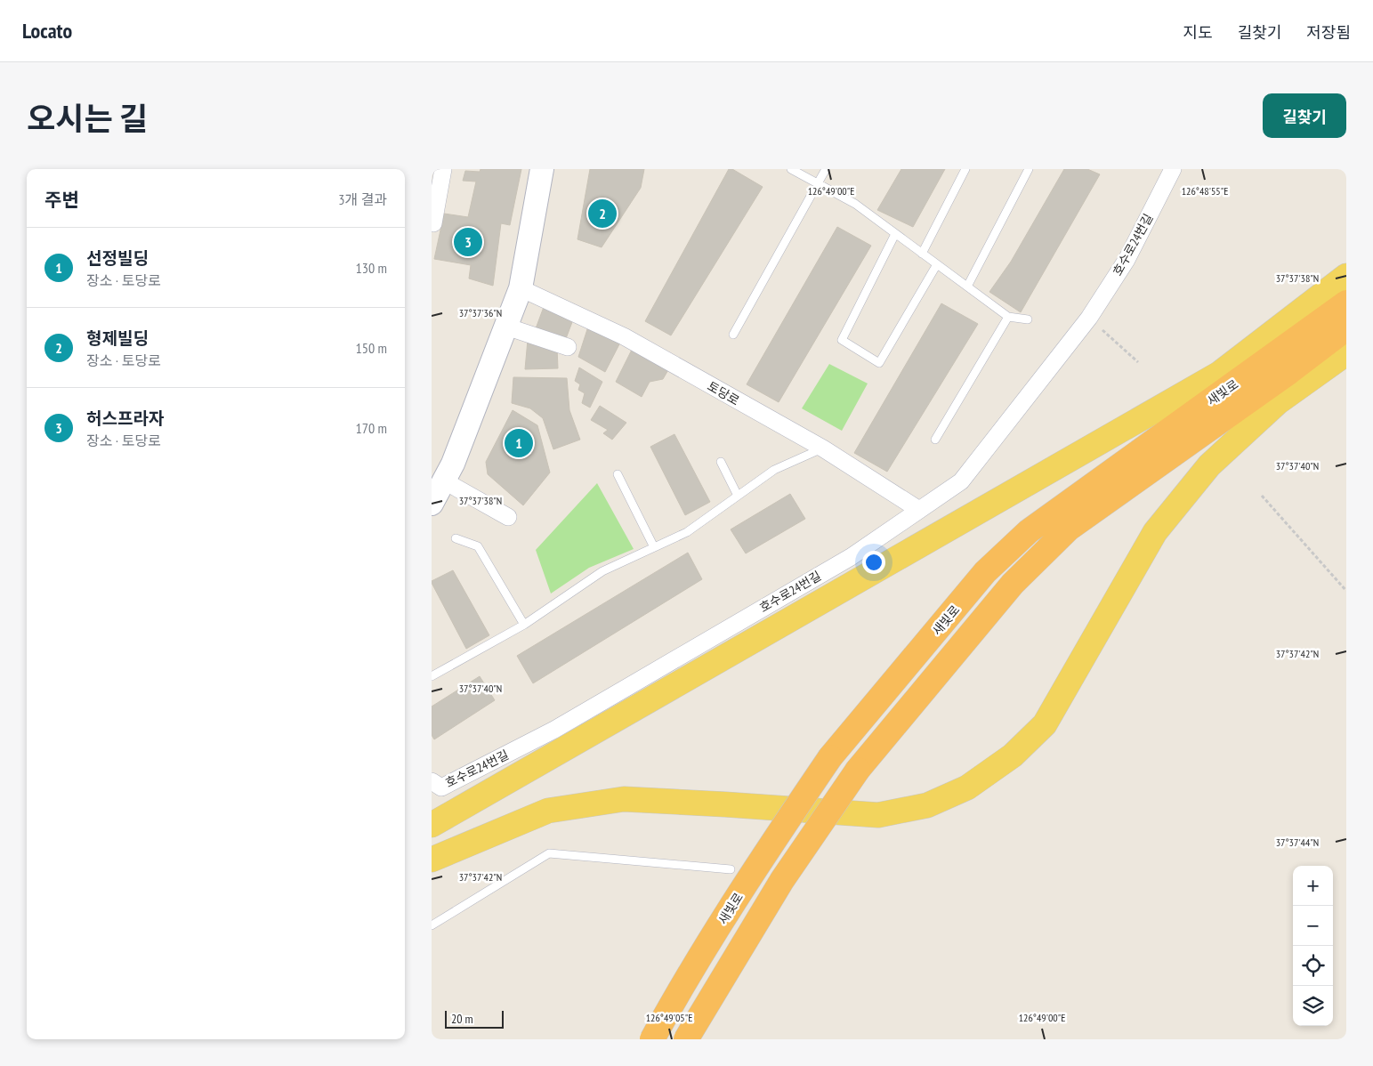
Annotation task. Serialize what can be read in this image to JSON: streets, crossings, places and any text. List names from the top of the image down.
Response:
{
  "streets": {
    "highway": ["새빛로"],
    "street": ["호수로24번길", "토당로"]
  },
  "crossings": [
    ["호수로24번길", "토당로"]
  ],
  "scale_bar": "20 m",
  "page": {
    "header": "Locato",
    "nav": ["지도", "길찾기", "저장됨"],
    "title": "오시는 길",
    "buttons": "길찾기",
    "heading": ["주변", "3개 결과"],
    "pins": ["2", "3", "1"],
    "list": [
      {
        "mark": "1",
        "name": "선정빌딩",
        "note": "장소 · 토당로",
        "value": "130 m"
      },
      {
        "mark": "2",
        "name": "형제빌딩",
        "note": "장소 · 토당로",
        "value": "150 m"
      },
      {
        "mark": "3",
        "name": "허스프라자",
        "note": "장소 · 토당로",
        "value": "170 m"
      }
    ],
    "map_buttons": ["+", "−"],
    "scale": "20 m"
  },
  "coordinates": [
    "126°49'00\"E",
    "126°48'55\"E",
    "37°37'38\"N",
    "37°37'36\"N",
    "37°37'40\"N",
    "37°37'42\"N",
    "37°37'44\"N",
    "126°49'05\"E"
  ]
}
